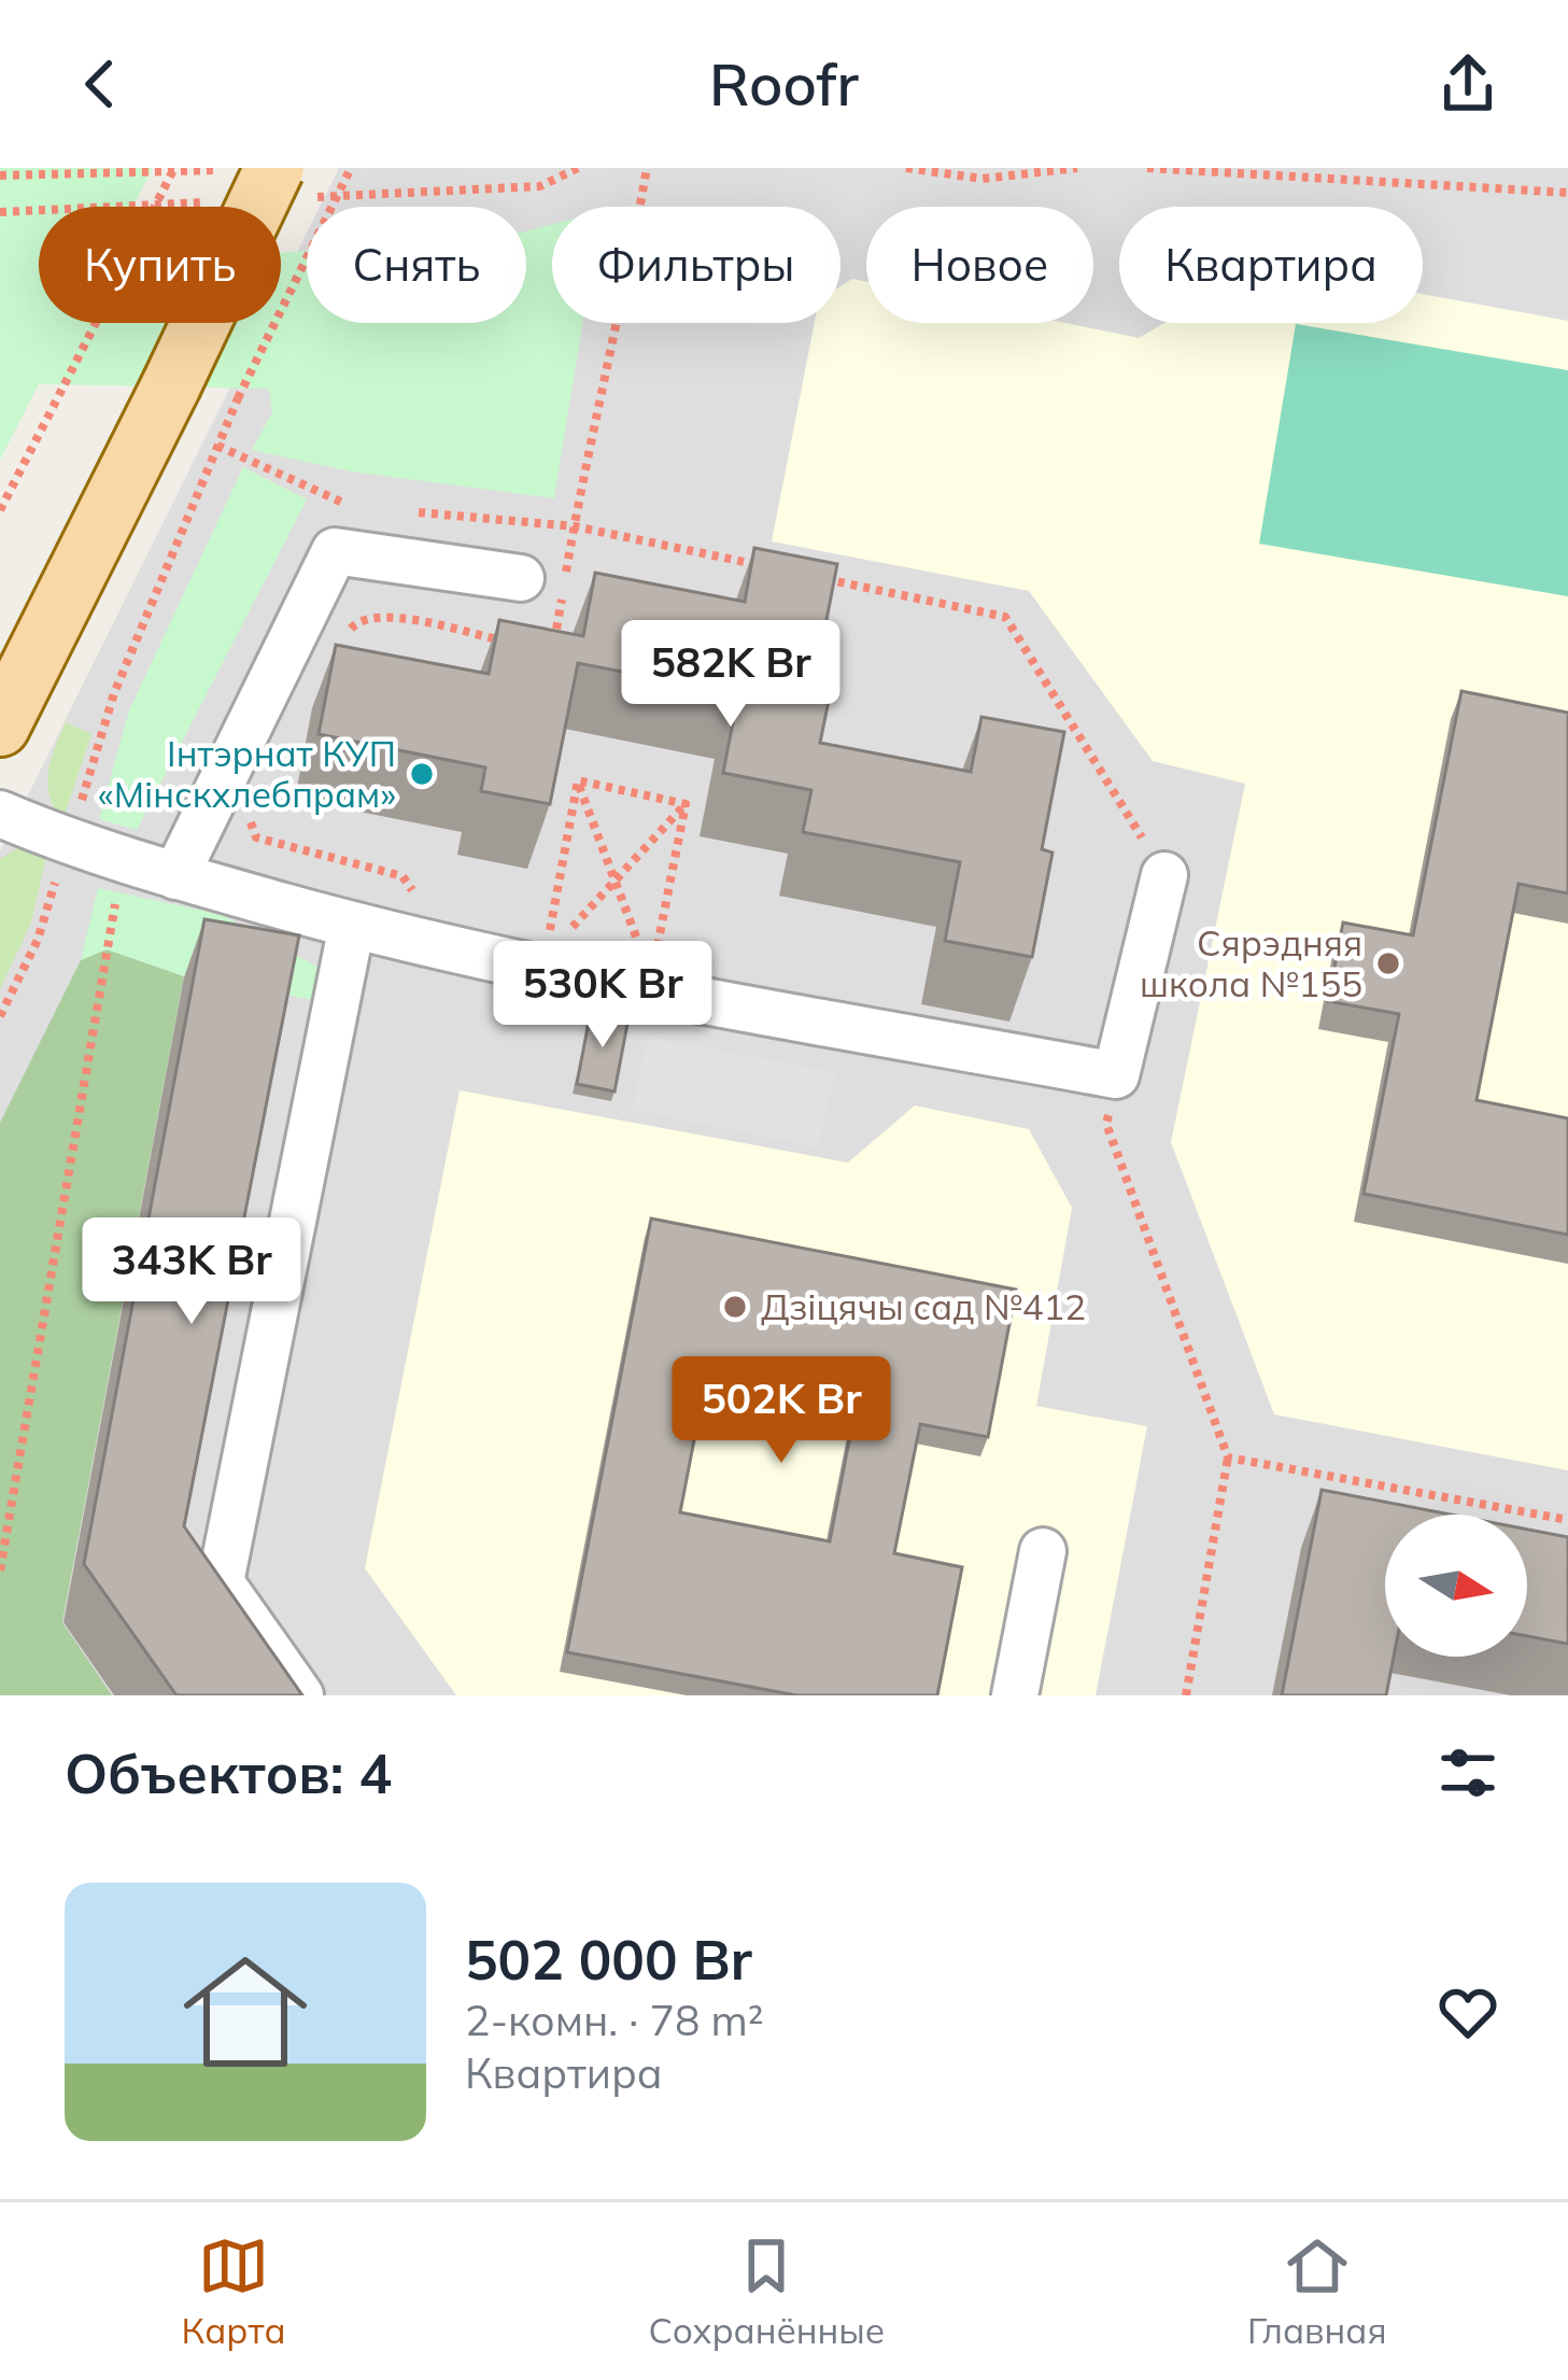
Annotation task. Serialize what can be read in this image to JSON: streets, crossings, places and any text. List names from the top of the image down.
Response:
{
  "places": ["Інтэрнат КУП «Мінскхлебпрам»", "Сярэдняя школа №155", "Дзіцячы сад №412"],
  "north": "right",
  "page": {
    "header": "Roofr",
    "chip": [
      "Купить",
      "Снять",
      "Фильтры",
      "Новое",
      "Квартира"
    ],
    "price": [
      "582K Br",
      "530K Br",
      "343K Br",
      "502K Br"
    ],
    "heading": "Объектов: 4",
    "list": [
      {
        "name": "502 000 Br",
        "note": "2-комн. · 78 m² · Квартира"
      }
    ],
    "tabs": ["Карта", "Сохранённые", "Главная"]
  }
}
